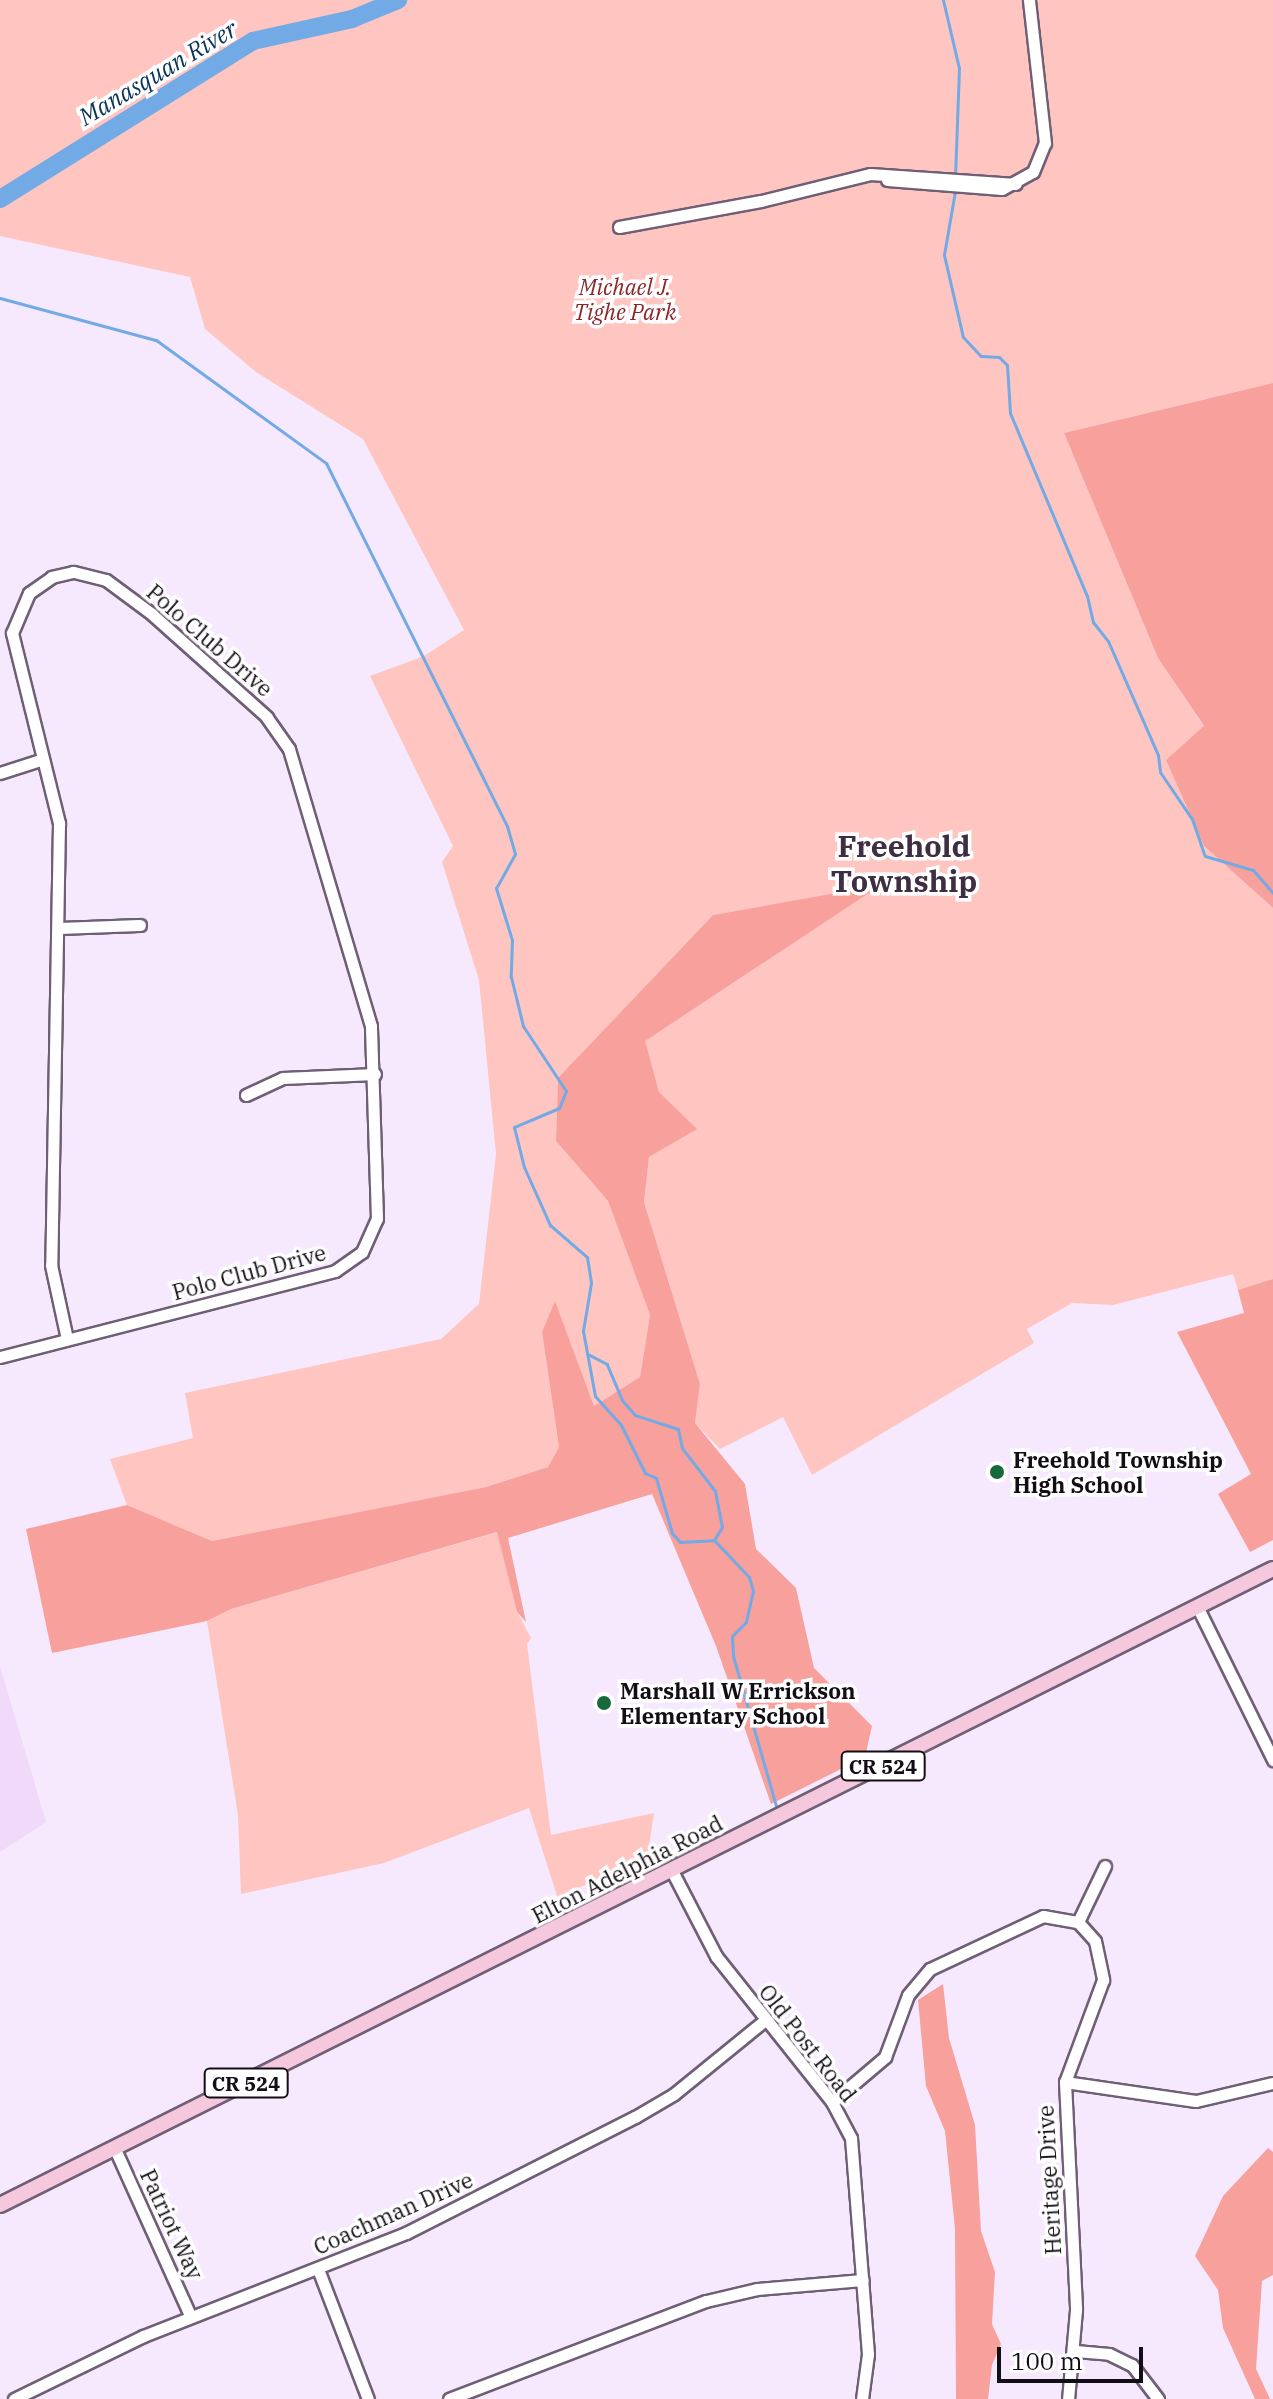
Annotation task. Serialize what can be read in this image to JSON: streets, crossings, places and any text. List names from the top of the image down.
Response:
{
  "streets": {
    "main road": ["CR 524", "Elton Adelphia Road"],
    "street": [
      "Polo Club Drive",
      "Old Post Road",
      "Heritage Drive",
      "Coachman Drive",
      "Patriot Way"
    ]
  },
  "crossings": [
    ["Elton Adelphia Road", "Old Post Road"],
    ["Elton Adelphia Road", "Patriot Way"],
    ["Old Post Road", "Coachman Drive"],
    ["Coachman Drive", "Patriot Way"]
  ],
  "districts": ["Freehold Township"],
  "water": ["Manasquan River"],
  "parks": ["Michael J. Tighe Park"],
  "places": ["Freehold Township High School", "Marshall W Errickson Elementary School"],
  "scale_bar": "100 m"
}
